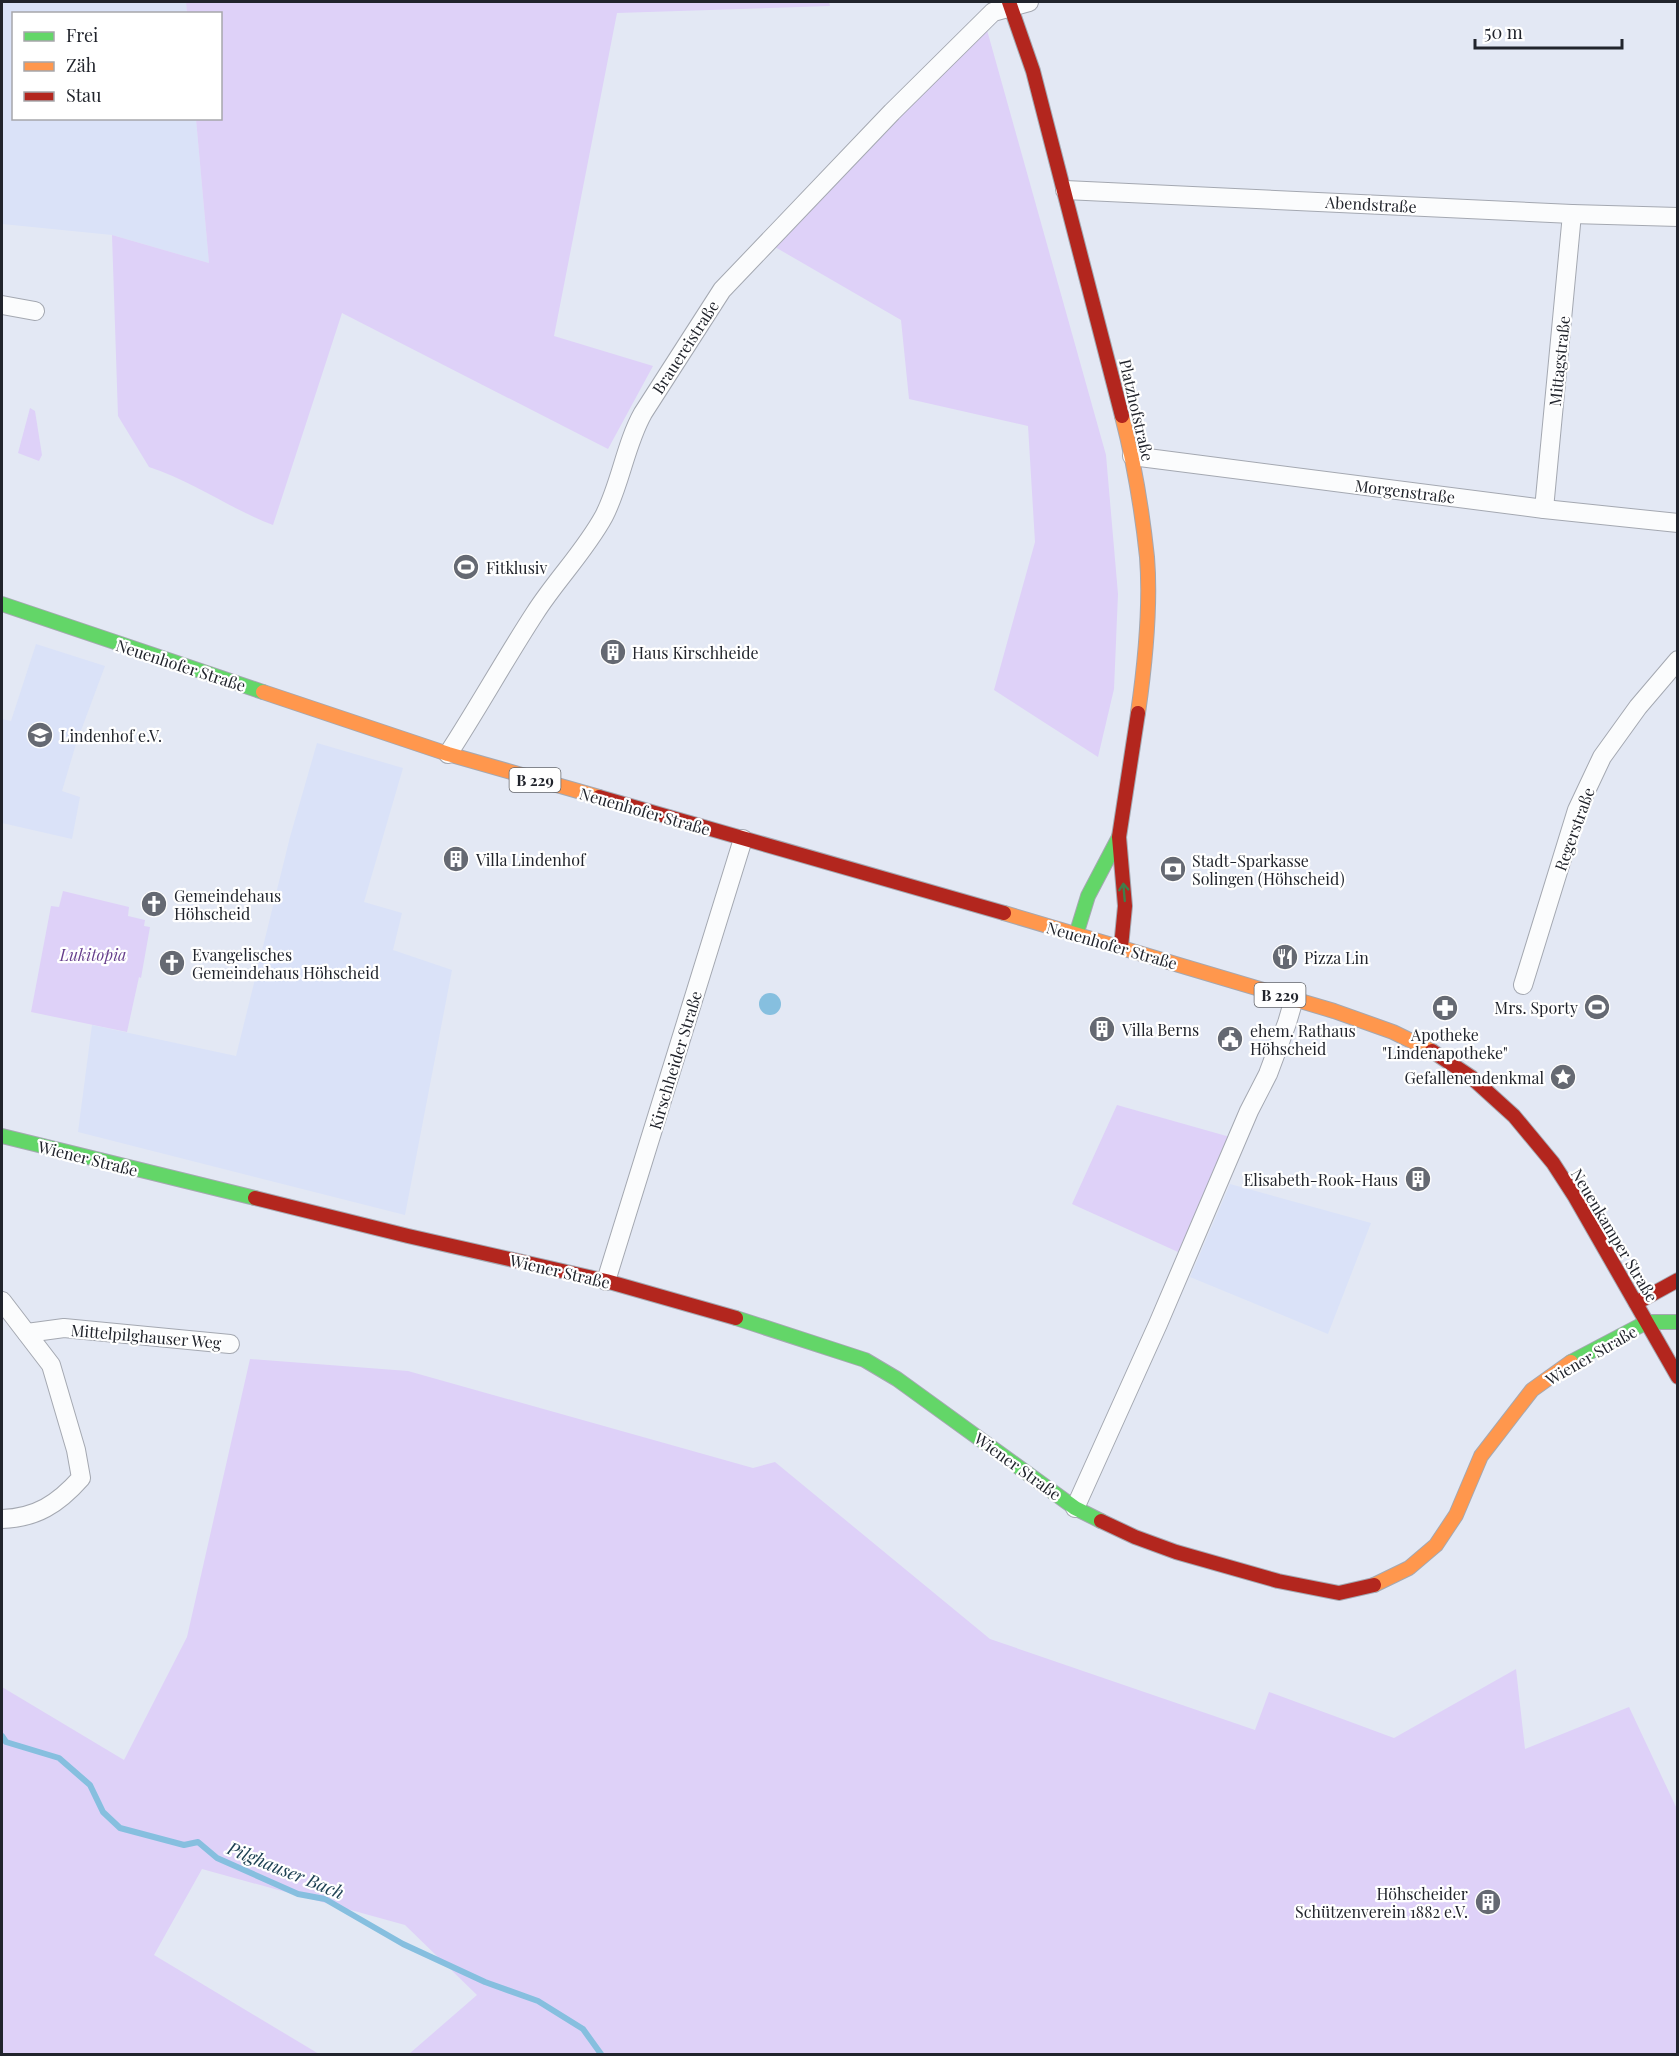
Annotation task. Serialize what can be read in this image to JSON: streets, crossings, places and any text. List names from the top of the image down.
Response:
{
  "streets": {
    "main road": [
      "Platzhofstraße",
      "Neuenhofer Straße",
      "B 229",
      "Wiener Straße",
      "Neuenkamper Straße"
    ],
    "street": [
      "Abendstraße",
      "Brauereistraße",
      "Mittagstraße",
      "Morgenstraße",
      "Regerstraße",
      "Kirschheider Straße",
      "Mittelpilghauser Weg"
    ]
  },
  "crossings": [
    ["Abendstraße", "Mittagstraße"],
    ["Abendstraße", "Platzhofstraße"],
    ["Brauereistraße", "Platzhofstraße"],
    ["Brauereistraße", "Neuenhofer Straße"],
    ["Mittagstraße", "Morgenstraße"],
    ["Platzhofstraße", "Morgenstraße"],
    ["Platzhofstraße", "Neuenhofer Straße"],
    ["Neuenhofer Straße", "Kirschheider Straße"],
    ["Neuenhofer Straße", "Wiener Straße"],
    ["Neuenhofer Straße", "Neuenkamper Straße"],
    ["Kirschheider Straße", "Wiener Straße"],
    ["Wiener Straße", "Neuenkamper Straße"]
  ],
  "water": ["Pilghauser Bach"],
  "parks": ["Lukitopia"],
  "places": {
    "sports": ["Fitklusiv", "Mrs. Sporty"],
    "building": [
      "Haus Kirschheide",
      "Villa Lindenhof",
      "Villa Berns",
      "Elisabeth-Rook-Haus",
      "Höhscheider Schützenverein 1882 e.V."
    ],
    "school or university": ["Lindenhof e.V."],
    "bank": ["Stadt-Sparkasse Solingen (Höhscheid)"],
    "church": ["Gemeindehaus Höhscheid", "Evangelisches Gemeindehaus Höhscheid"],
    "restaurant": ["Pizza Lin"],
    "pharmacy": ["Apotheke \"Lindenapotheke\""],
    "public building": ["ehem. Rathaus Höhscheid"],
    "place": ["Gefallenendenkmal"]
  },
  "legend": ["Frei", "Zäh", "Stau"],
  "scale_bar": "50 m"
}
